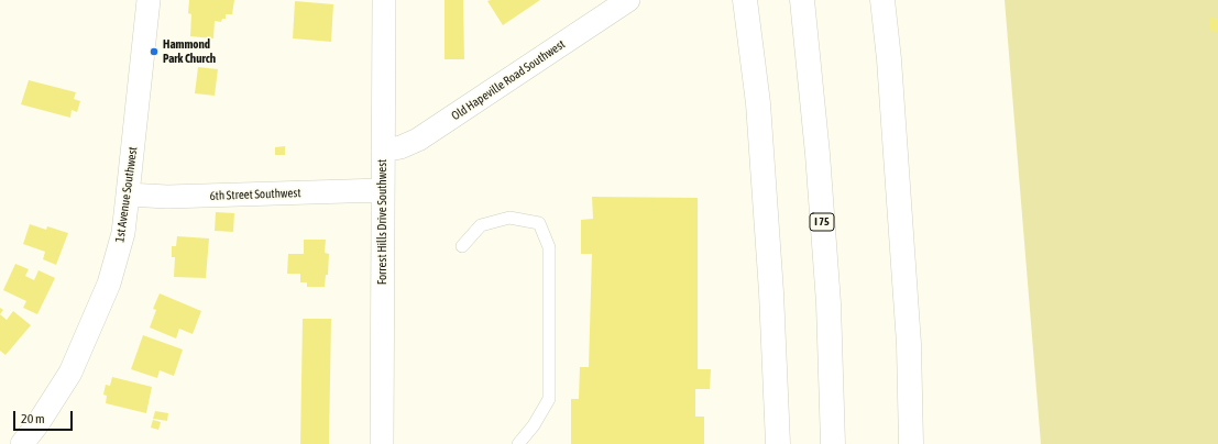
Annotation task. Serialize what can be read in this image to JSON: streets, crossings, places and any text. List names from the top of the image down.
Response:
{
  "streets": {
    "highway": ["I 75"],
    "street": [
      "Old Hapeville Road Southwest",
      "1st Avenue Southwest",
      "6th Street Southwest",
      "Forrest Hills Drive Southwest"
    ]
  },
  "crossings": [
    ["Old Hapeville Road Southwest", "Forrest Hills Drive Southwest"],
    ["1st Avenue Southwest", "6th Street Southwest"],
    ["6th Street Southwest", "Forrest Hills Drive Southwest"]
  ],
  "places": ["Hammond Park Church"],
  "scale_bar": "20 m"
}
